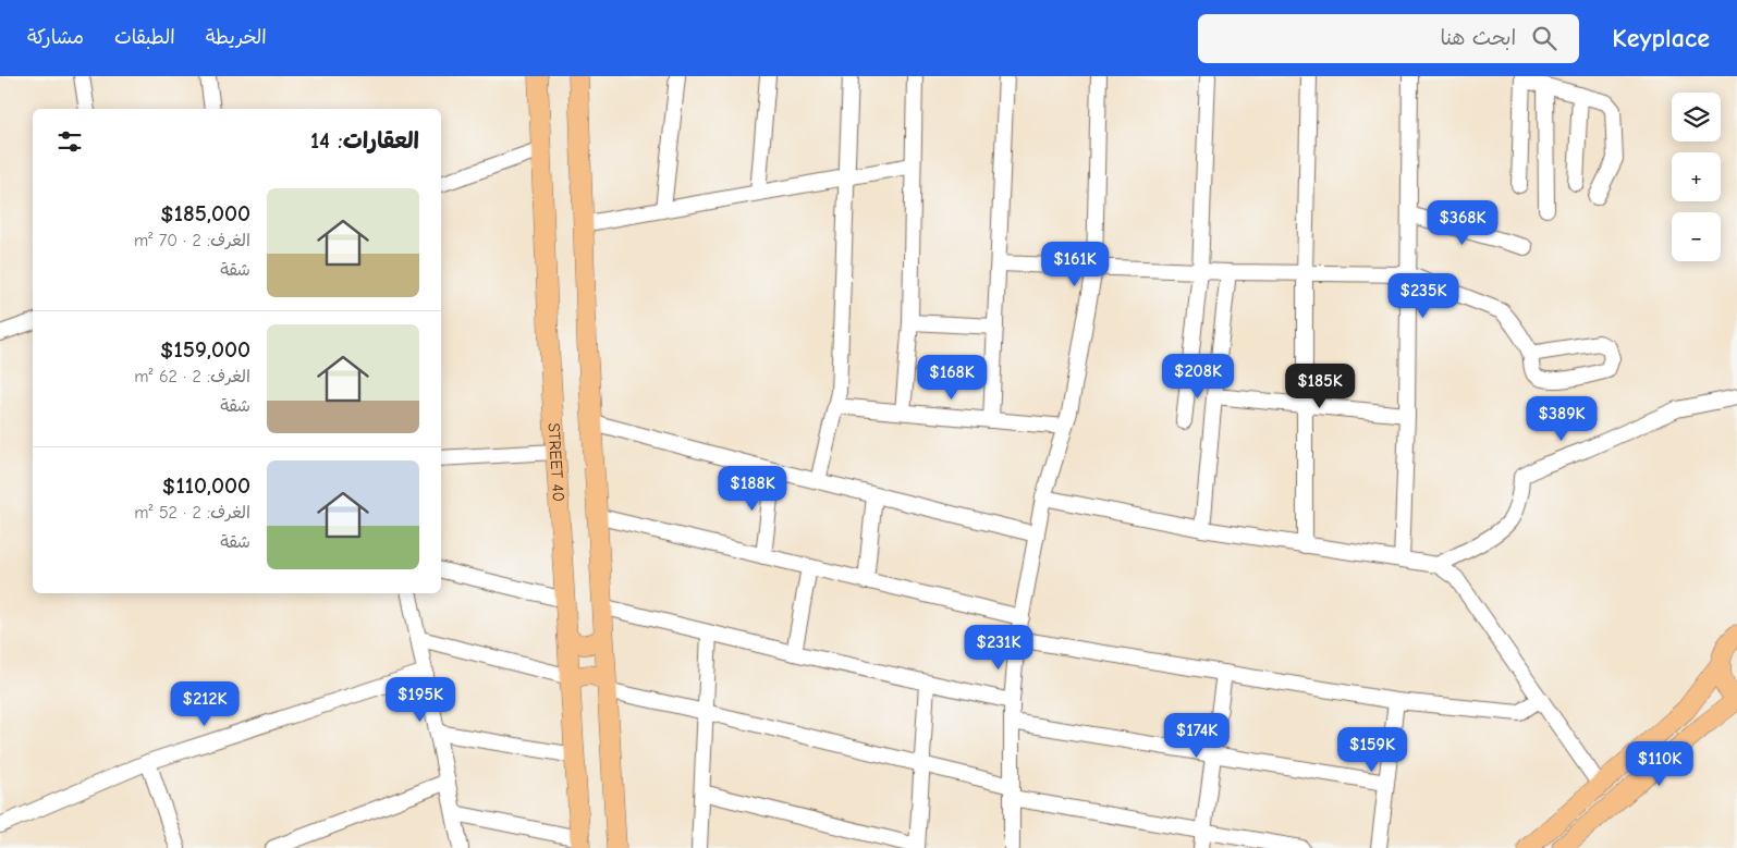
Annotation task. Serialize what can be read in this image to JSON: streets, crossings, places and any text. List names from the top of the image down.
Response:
{
  "streets": {
    "main road": ["STREET 40"]
  },
  "page": {
    "header": "Keyplace",
    "search": "ابحث هنا",
    "nav": ["الخريطة", "الطبقات", "مشاركة"],
    "map_buttons": ["+", "−"],
    "heading": "العقارات: 14",
    "list": [
      {
        "name": "$185,000",
        "note": "الغرف: 2 · 70 m² · شقة"
      },
      {
        "name": "$159,000",
        "note": "الغرف: 2 · 62 m² · شقة"
      },
      {
        "name": "$110,000",
        "note": "الغرف: 2 · 52 m² · شقة"
      }
    ],
    "price": [
      "$368K",
      "$161K",
      "$235K",
      "$208K",
      "$168K",
      "$185K",
      "$389K",
      "$188K",
      "$231K",
      "$195K",
      "$212K",
      "$174K",
      "$159K",
      "$110K"
    ]
  }
}
